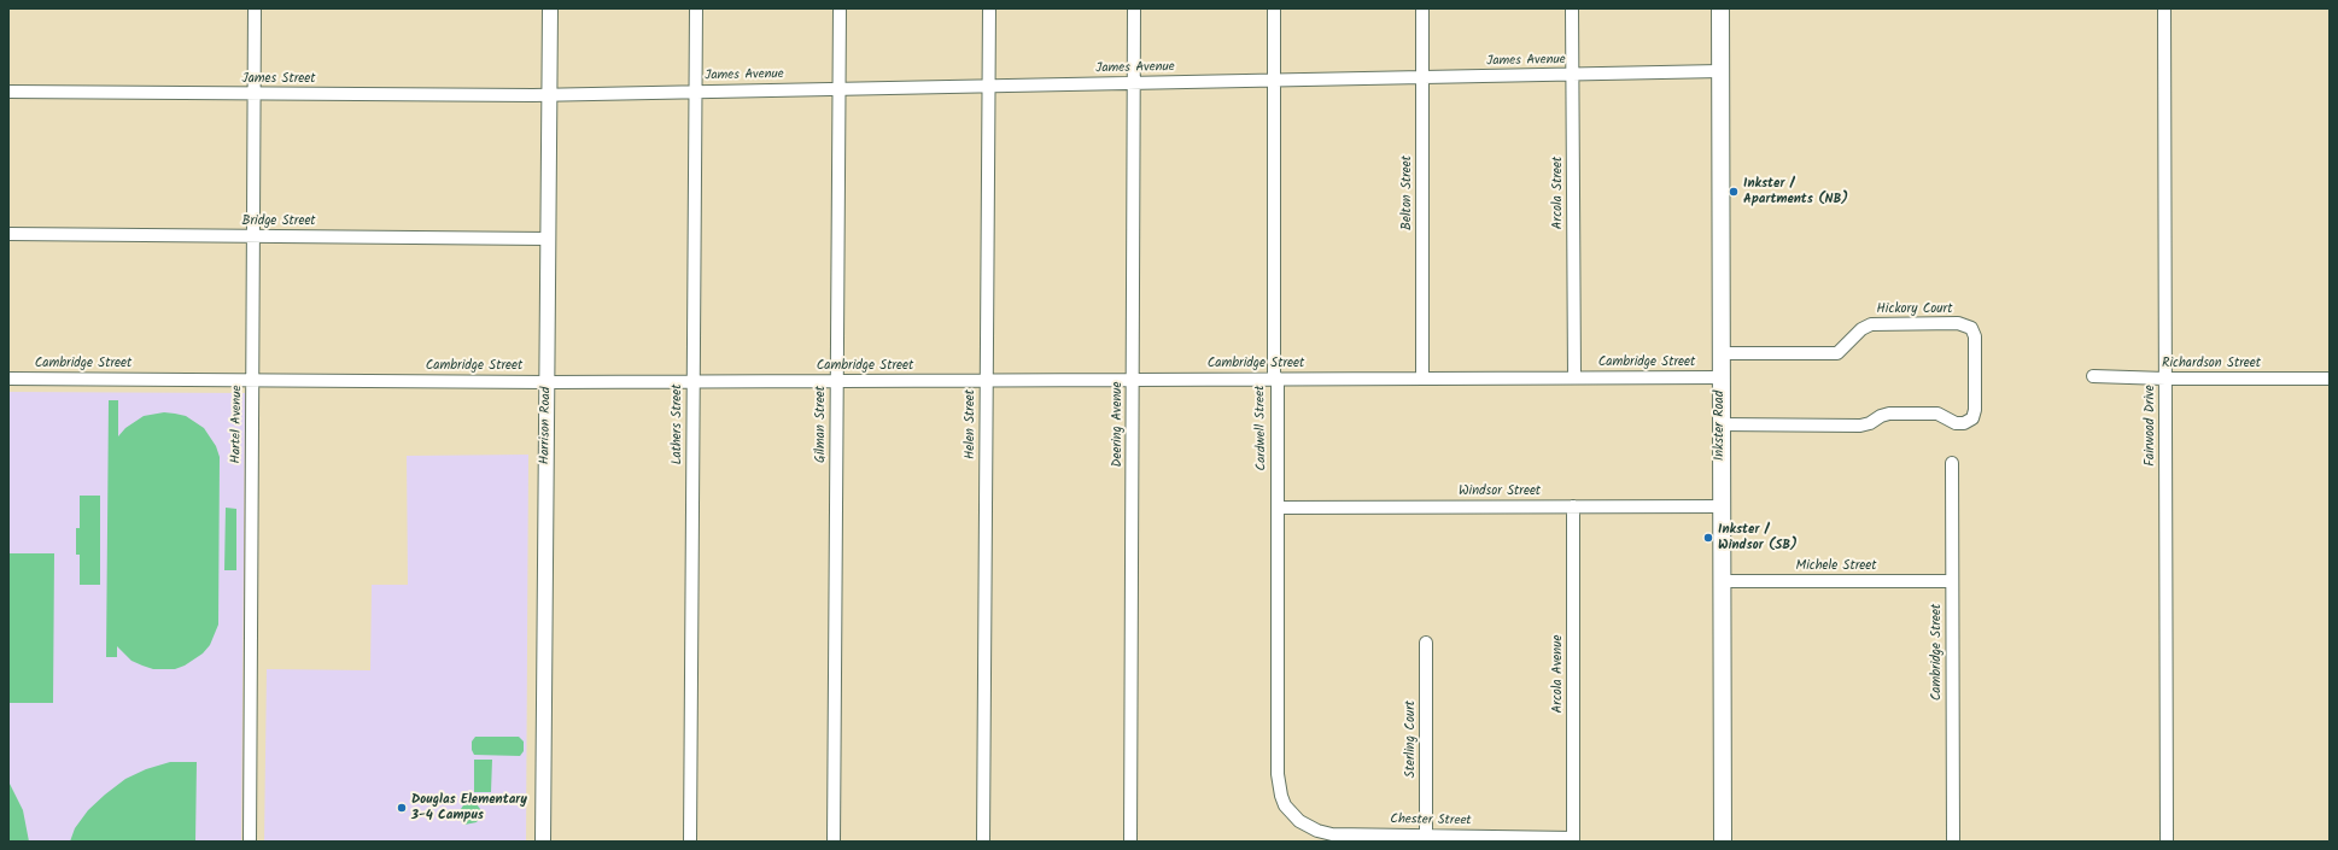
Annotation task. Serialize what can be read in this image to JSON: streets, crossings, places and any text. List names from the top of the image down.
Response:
{
  "streets": {
    "main road": ["Inkster Road"],
    "street": [
      "James Avenue",
      "James Street",
      "Belton Street",
      "Arcola Street",
      "Bridge Street",
      "Hickory Court",
      "Cambridge Street",
      "Richardson Street",
      "Hartel Avenue",
      "Lathers Street",
      "Gilman Street",
      "Helen Street",
      "Deering Avenue",
      "Harrison Road",
      "Fairwood Drive",
      "Cardwell Street",
      "Windsor Street",
      "Michele Street",
      "Arcola Avenue",
      "Sterling Court",
      "Chester Street"
    ]
  },
  "crossings": [
    ["James Avenue", "James Street"],
    ["James Avenue", "Belton Street"],
    ["James Avenue", "Arcola Street"],
    ["James Avenue", "Lathers Street"],
    ["James Avenue", "Gilman Street"],
    ["James Avenue", "Helen Street"],
    ["James Avenue", "Deering Avenue"],
    ["James Avenue", "Harrison Road"],
    ["James Avenue", "Inkster Road"],
    ["James Avenue", "Cardwell Street"],
    ["James Street", "Hartel Avenue"],
    ["James Street", "Harrison Road"],
    ["Belton Street", "Cambridge Street"],
    ["Arcola Street", "Cambridge Street"],
    ["Bridge Street", "Hartel Avenue"],
    ["Bridge Street", "Harrison Road"],
    ["Hickory Court", "Inkster Road"],
    ["Cambridge Street", "Hartel Avenue"],
    ["Cambridge Street", "Lathers Street"],
    ["Cambridge Street", "Gilman Street"],
    ["Cambridge Street", "Helen Street"],
    ["Cambridge Street", "Deering Avenue"],
    ["Cambridge Street", "Harrison Road"],
    ["Cambridge Street", "Inkster Road"],
    ["Cambridge Street", "Cardwell Street"],
    ["Cambridge Street", "Michele Street"],
    ["Richardson Street", "Fairwood Drive"],
    ["Inkster Road", "Windsor Street"],
    ["Inkster Road", "Michele Street"],
    ["Cardwell Street", "Windsor Street"],
    ["Cardwell Street", "Chester Street"],
    ["Windsor Street", "Arcola Avenue"],
    ["Arcola Avenue", "Chester Street"],
    ["Sterling Court", "Chester Street"]
  ],
  "places": ["Inkster / Apartments (NB)", "Inkster / Windsor (SB)", "Douglas Elementary 3-4 Campus"]
}
